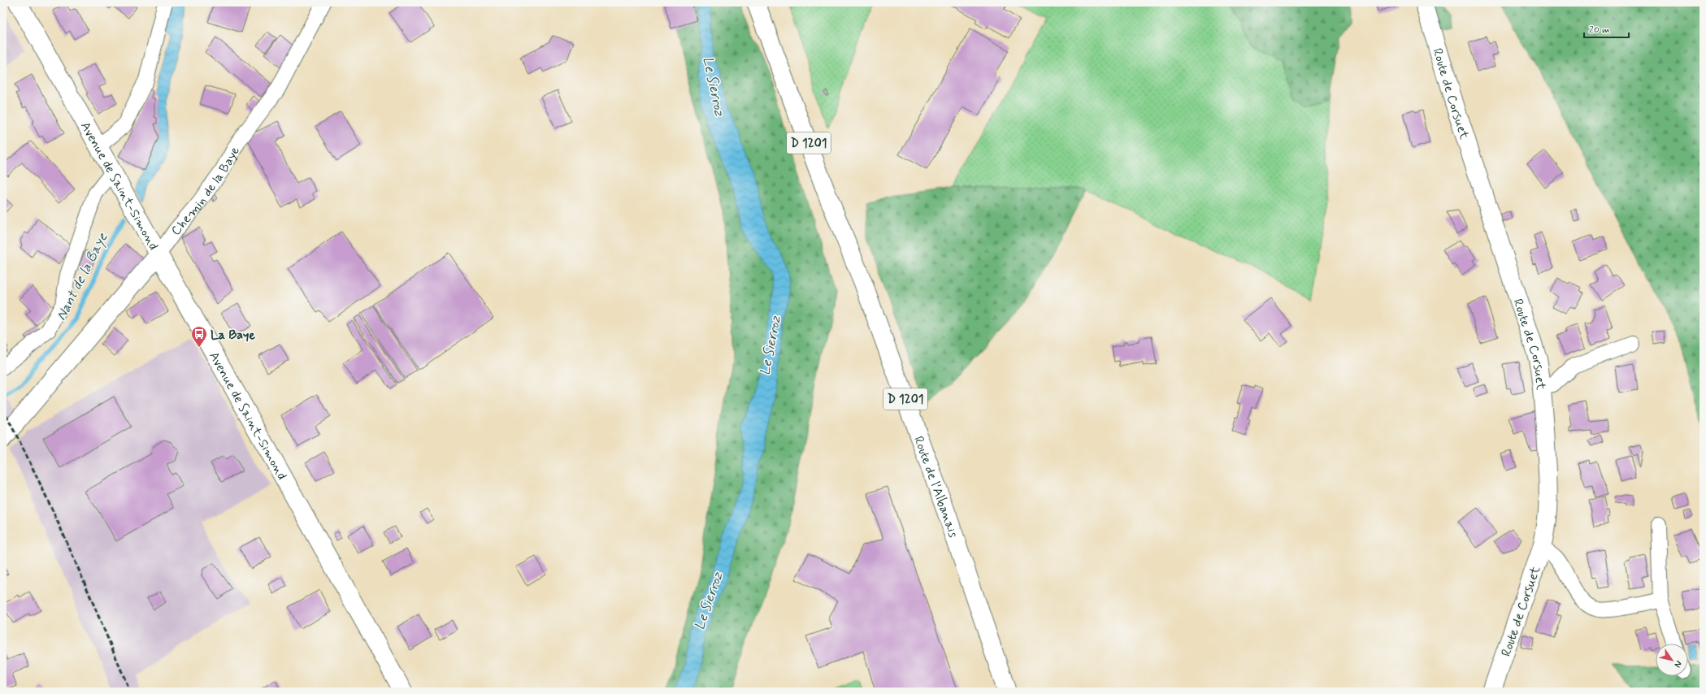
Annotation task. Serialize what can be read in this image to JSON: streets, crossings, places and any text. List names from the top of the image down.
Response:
{
  "streets": {
    "main road": [
      "Route de Corsuet",
      "D 1201",
      "Avenue de Saint-Simond",
      "Chemin de la Baye",
      "Route de l'Albanais"
    ]
  },
  "crossings": [
    ["D 1201", "Route de l'Albanais"],
    ["Avenue de Saint-Simond", "Chemin de la Baye"]
  ],
  "water": ["Le Sierroz", "Nant de la Baye"],
  "places": {
    "bus stop": ["La Baye"]
  },
  "scale_bar": "20 m",
  "north": "bottom right"
}
